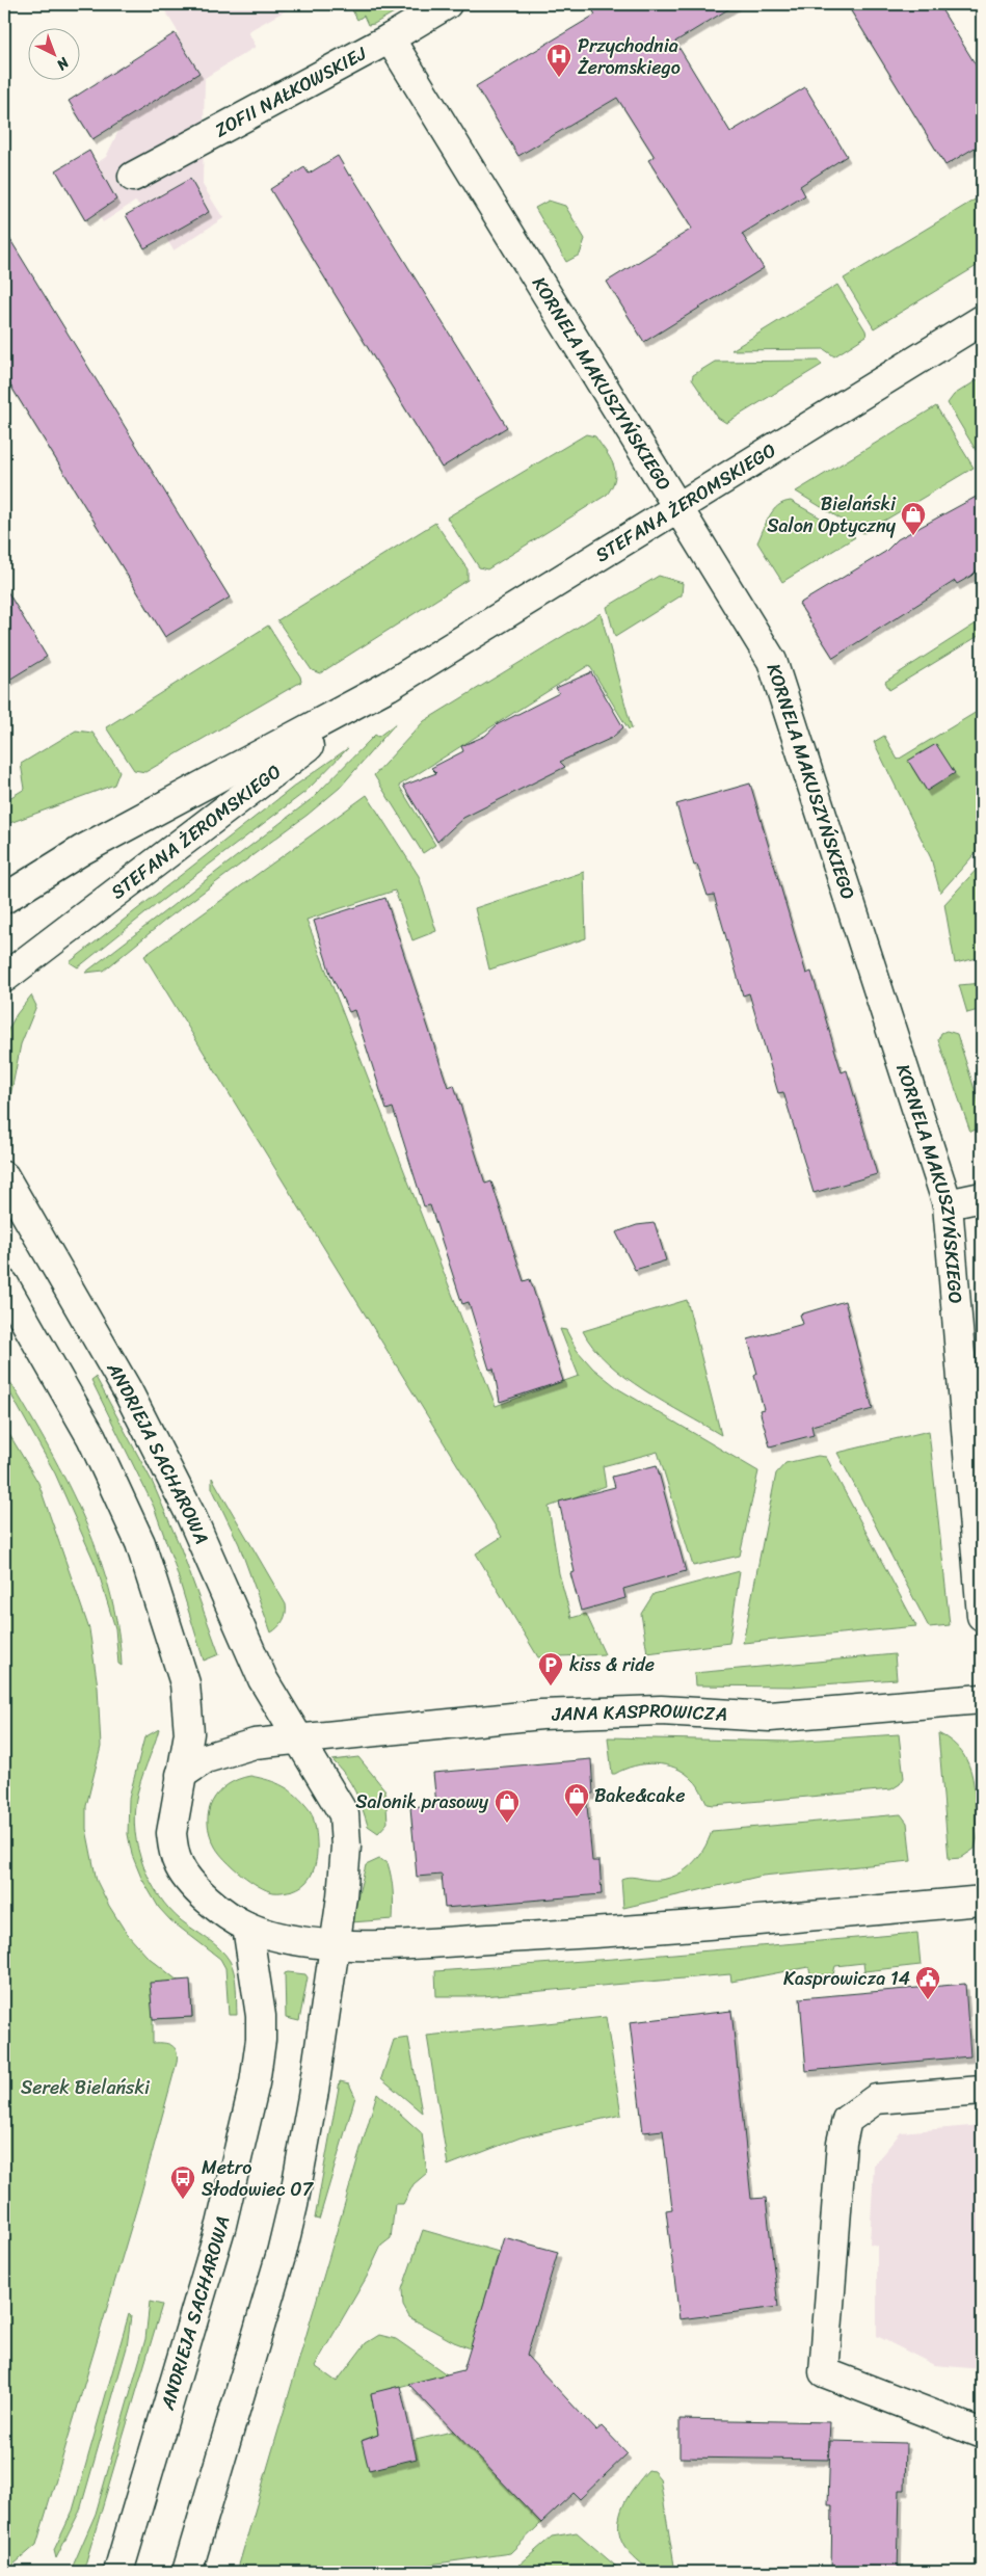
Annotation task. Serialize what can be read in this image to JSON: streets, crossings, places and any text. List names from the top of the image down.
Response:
{
  "streets": {
    "street": [
      "ZOFII NAŁKOWSKIEJ",
      "KORNELA MAKUSZYŃSKIEGO",
      "STEFANA ŻEROMSKIEGO",
      "ANDRIEJA SACHAROWA",
      "JANA KASPROWICZA"
    ]
  },
  "crossings": [
    ["ZOFII NAŁKOWSKIEJ", "KORNELA MAKUSZYŃSKIEGO"],
    ["KORNELA MAKUSZYŃSKIEGO", "STEFANA ŻEROMSKIEGO"],
    ["ANDRIEJA SACHAROWA", "JANA KASPROWICZA"]
  ],
  "parks": ["Serek Bielański"],
  "places": {
    "hospital": ["Przychodnia Żeromskiego"],
    "shop": ["Bielański Salon Optyczny", "Bake&cake", "Salonik prasowy"],
    "parking": ["kiss & ride"],
    "public building": ["Kasprowicza 14"],
    "bus stop": ["Metro Słodowiec 07"]
  },
  "north": "bottom right"
}
